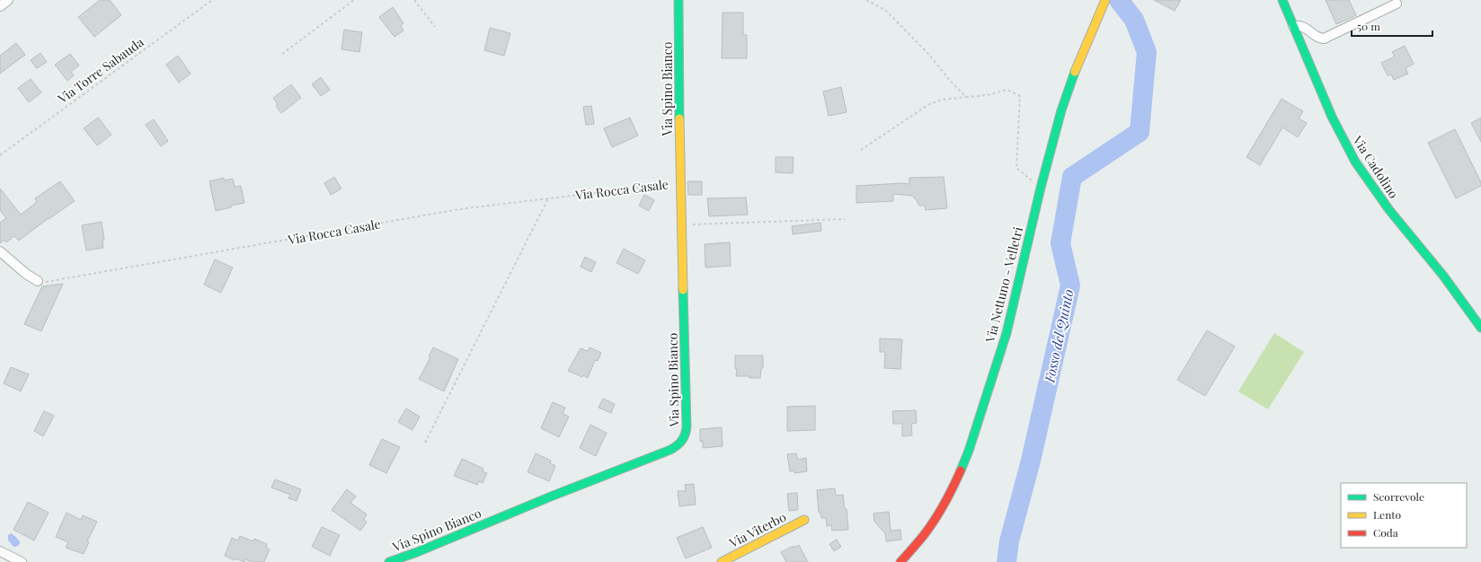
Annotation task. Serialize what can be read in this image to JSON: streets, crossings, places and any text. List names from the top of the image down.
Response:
{
  "streets": {
    "street": [
      "Via Spino Bianco",
      "Via Cadolino",
      "Via Nettuno - Velletri",
      "Via Viterbo"
    ],
    "path": ["Via Torre Sabauda", "Via Rocca Casale"]
  },
  "crossings": [
    ["Via Spino Bianco", "Via Rocca Casale"]
  ],
  "water": ["Fosso del Quinto"],
  "legend": ["Scorrevole", "Lento", "Coda"],
  "scale_bar": "50 m"
}
